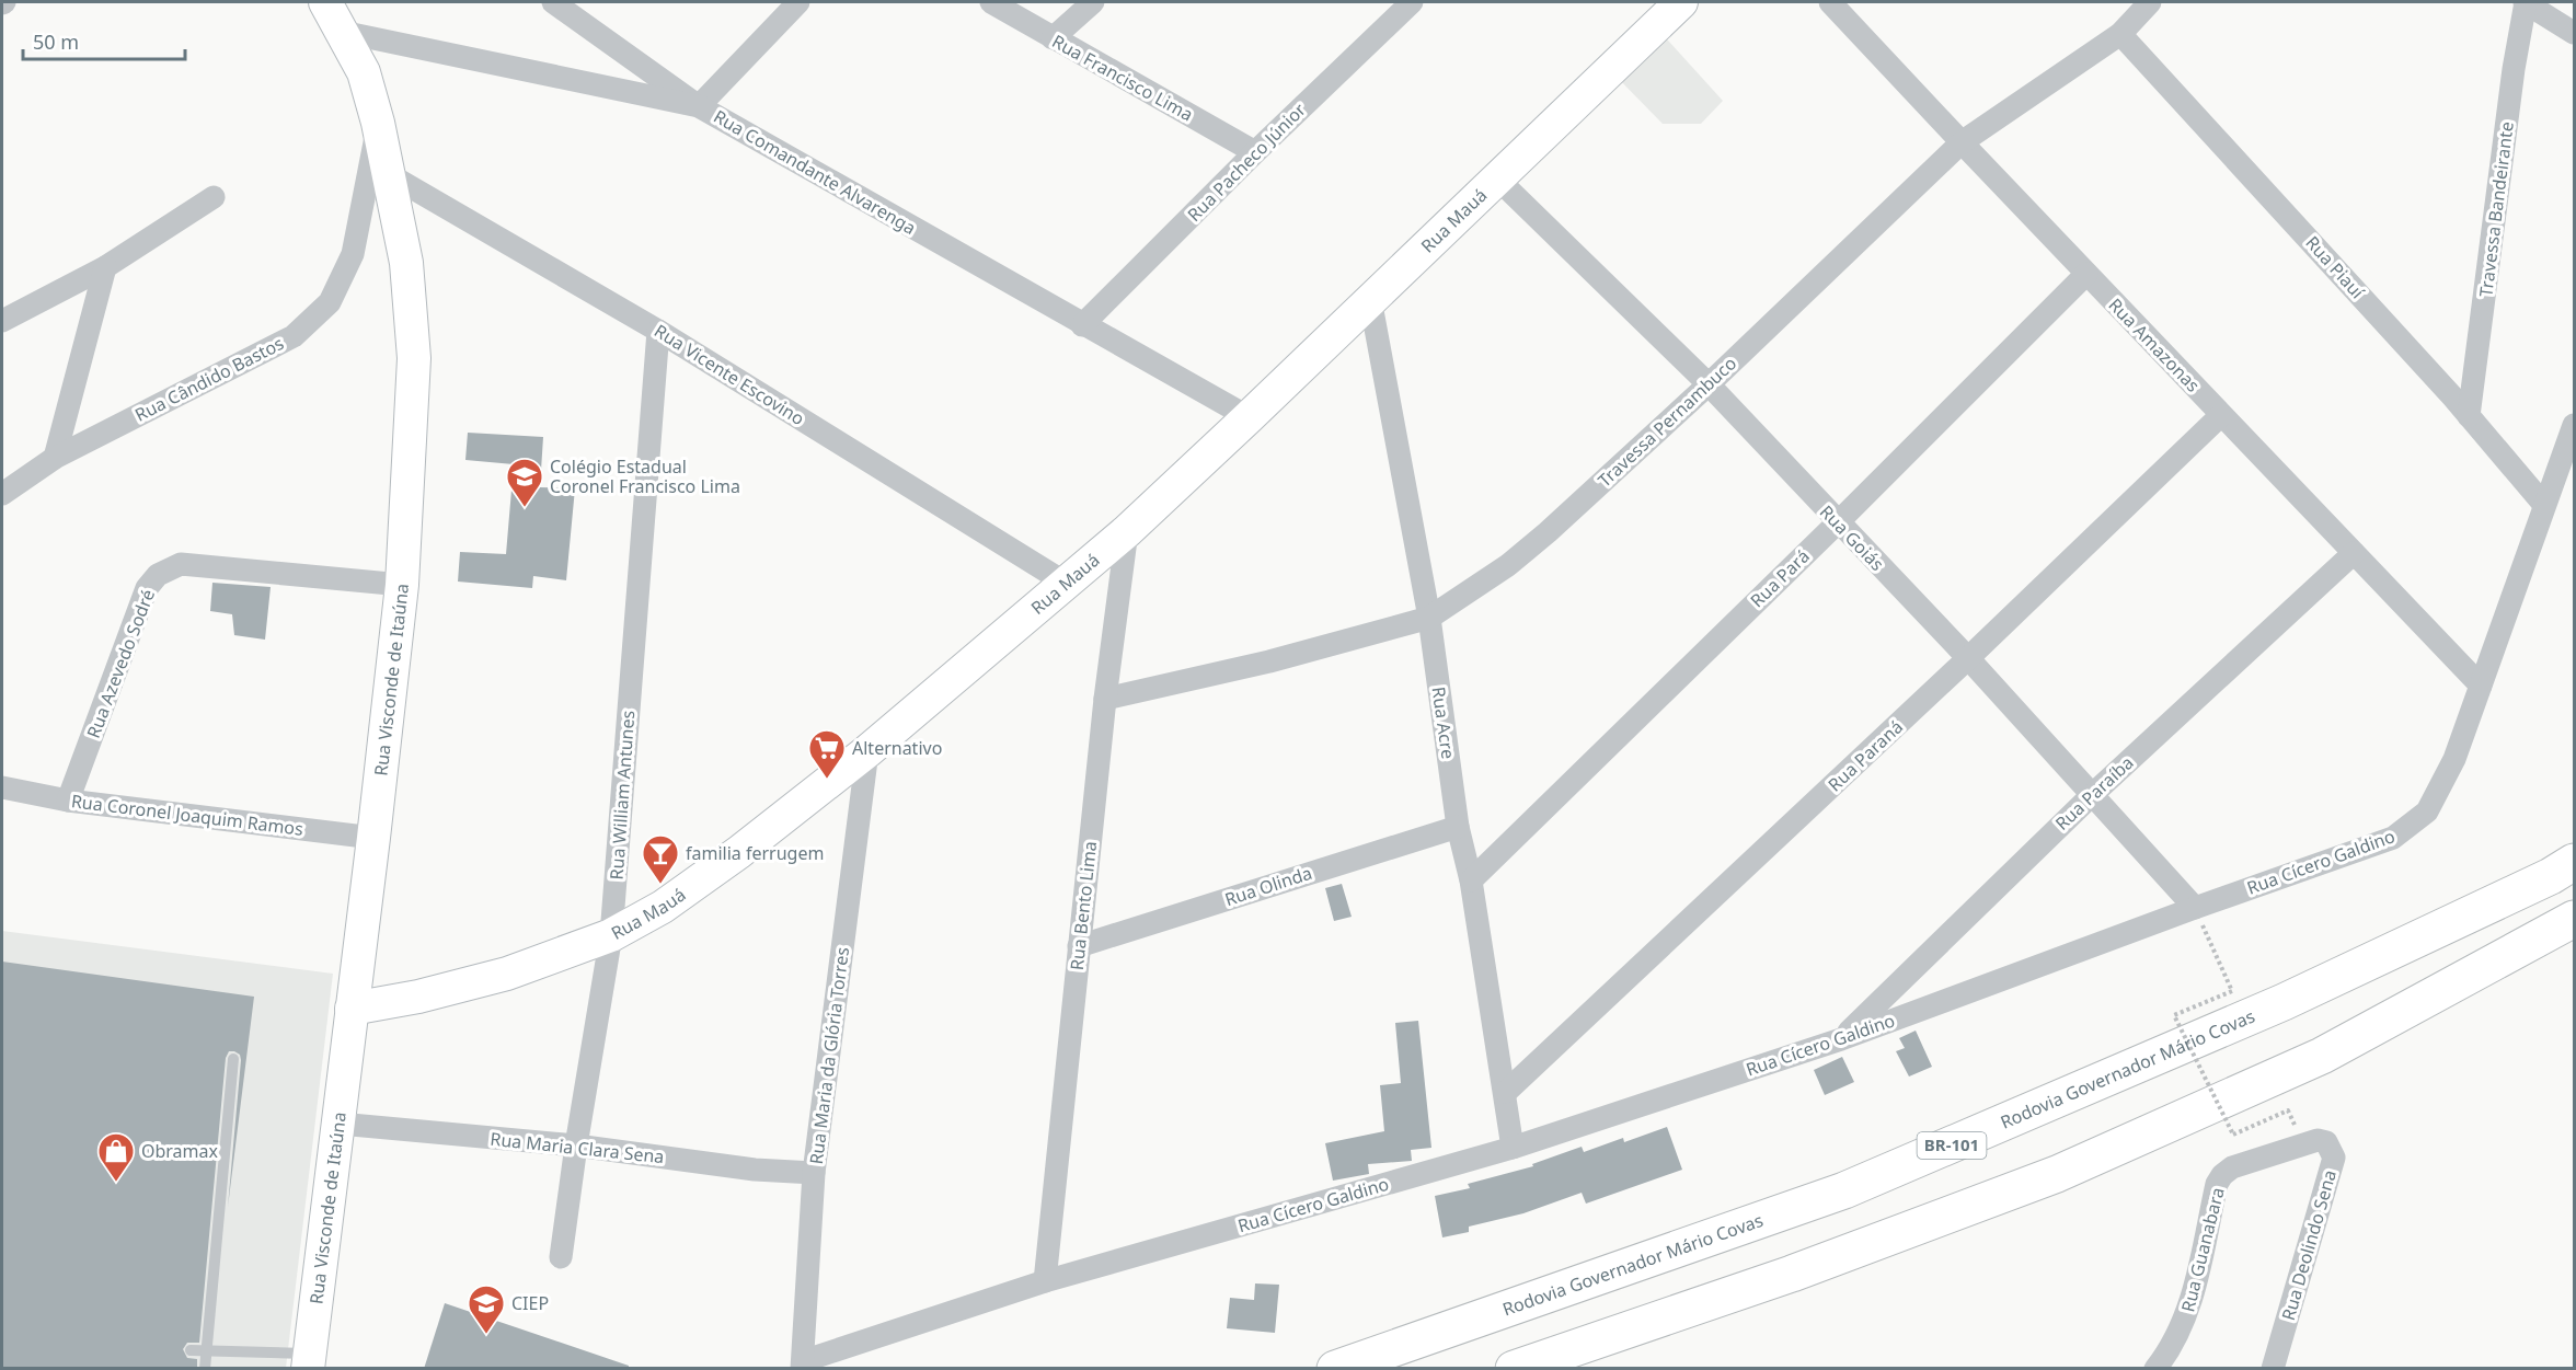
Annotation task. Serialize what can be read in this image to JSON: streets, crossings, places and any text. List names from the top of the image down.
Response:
{
  "streets": {
    "highway": ["Rodovia Governador Mário Covas", "BR-101"],
    "street": [
      "Rua Francisco Lima",
      "Rua Pacheco Júnior",
      "Rua Comandante Alvarenga",
      "Travessa Bandeirante",
      "Rua Mauá",
      "Rua Piauí",
      "Rua Amazonas",
      "Rua Vicente Escovino",
      "Rua Cândido Bastos",
      "Travessa Pernambuco",
      "Rua Goiás",
      "Rua Pará",
      "Rua Azevedo Sodré",
      "Rua Visconde de Itaúna",
      "Rua Acre",
      "Rua Paraná",
      "Rua Paraíba",
      "Rua William Antunes",
      "Rua Coronel Joaquim Ramos",
      "Rua Cícero Galdino",
      "Rua Olinda",
      "Rua Bento Lima",
      "Rua Maria da Glória Torres",
      "Rua Maria Clara Sena",
      "Rua Deolindo Sena",
      "Rua Guanabara"
    ]
  },
  "crossings": [
    ["Rua Francisco Lima", "Rua Pacheco Júnior"],
    ["Rua Pacheco Júnior", "Rua Comandante Alvarenga"],
    ["Rua Comandante Alvarenga", "Rua Mauá"],
    ["Rua Comandante Alvarenga", "Rua Visconde de Itaúna"],
    ["Travessa Bandeirante", "Rua Piauí"],
    ["Rua Mauá", "Rua Vicente Escovino"],
    ["Rua Mauá", "Rua Goiás"],
    ["Rua Mauá", "Rua Visconde de Itaúna"],
    ["Rua Mauá", "Rua Acre"],
    ["Rua Mauá", "Rua William Antunes"],
    ["Rua Mauá", "Rua Bento Lima"],
    ["Rua Mauá", "Rua Maria da Glória Torres"],
    ["Rua Piauí", "Travessa Pernambuco"],
    ["Rua Piauí", "Rua Cícero Galdino"],
    ["Rua Amazonas", "Travessa Pernambuco"],
    ["Rua Amazonas", "Rua Pará"],
    ["Rua Amazonas", "Rua Paraná"],
    ["Rua Amazonas", "Rua Paraíba"],
    ["Rua Amazonas", "Rua Cícero Galdino"],
    ["Rua Vicente Escovino", "Rua Visconde de Itaúna"],
    ["Rua Vicente Escovino", "Rua William Antunes"],
    ["Rua Cândido Bastos", "Rua Visconde de Itaúna"],
    ["Travessa Pernambuco", "Rua Goiás"],
    ["Travessa Pernambuco", "Rua Acre"],
    ["Travessa Pernambuco", "Rua Bento Lima"],
    ["Rua Goiás", "Rua Pará"],
    ["Rua Goiás", "Rua Paraná"],
    ["Rua Goiás", "Rua Paraíba"],
    ["Rua Goiás", "Rua Cícero Galdino"],
    ["Rua Pará", "Rua Acre"],
    ["Rua Azevedo Sodré", "Rua Visconde de Itaúna"],
    ["Rua Azevedo Sodré", "Rua Coronel Joaquim Ramos"],
    ["Rua Visconde de Itaúna", "Rua Coronel Joaquim Ramos"],
    ["Rua Visconde de Itaúna", "Rua Maria Clara Sena"],
    ["Rua Acre", "Rua Paraná"],
    ["Rua Acre", "Rua Cícero Galdino"],
    ["Rua Acre", "Rua Olinda"],
    ["Rua Paraíba", "Rua Cícero Galdino"],
    ["Rua William Antunes", "Rua Maria Clara Sena"],
    ["Rua Cícero Galdino", "Rua Bento Lima"],
    ["Rua Cícero Galdino", "Rua Maria da Glória Torres"],
    ["Rua Olinda", "Rua Bento Lima"],
    ["Rua Maria da Glória Torres", "Rua Maria Clara Sena"],
    ["Rua Deolindo Sena", "Rua Guanabara"]
  ],
  "places": {
    "school or university": ["Colégio Estadual Coronel Francisco Lima", "CIEP"],
    "supermarket": ["Alternativo"],
    "bar": ["familia ferrugem"],
    "shop": ["Obramax"]
  },
  "scale_bar": "50 m"
}
